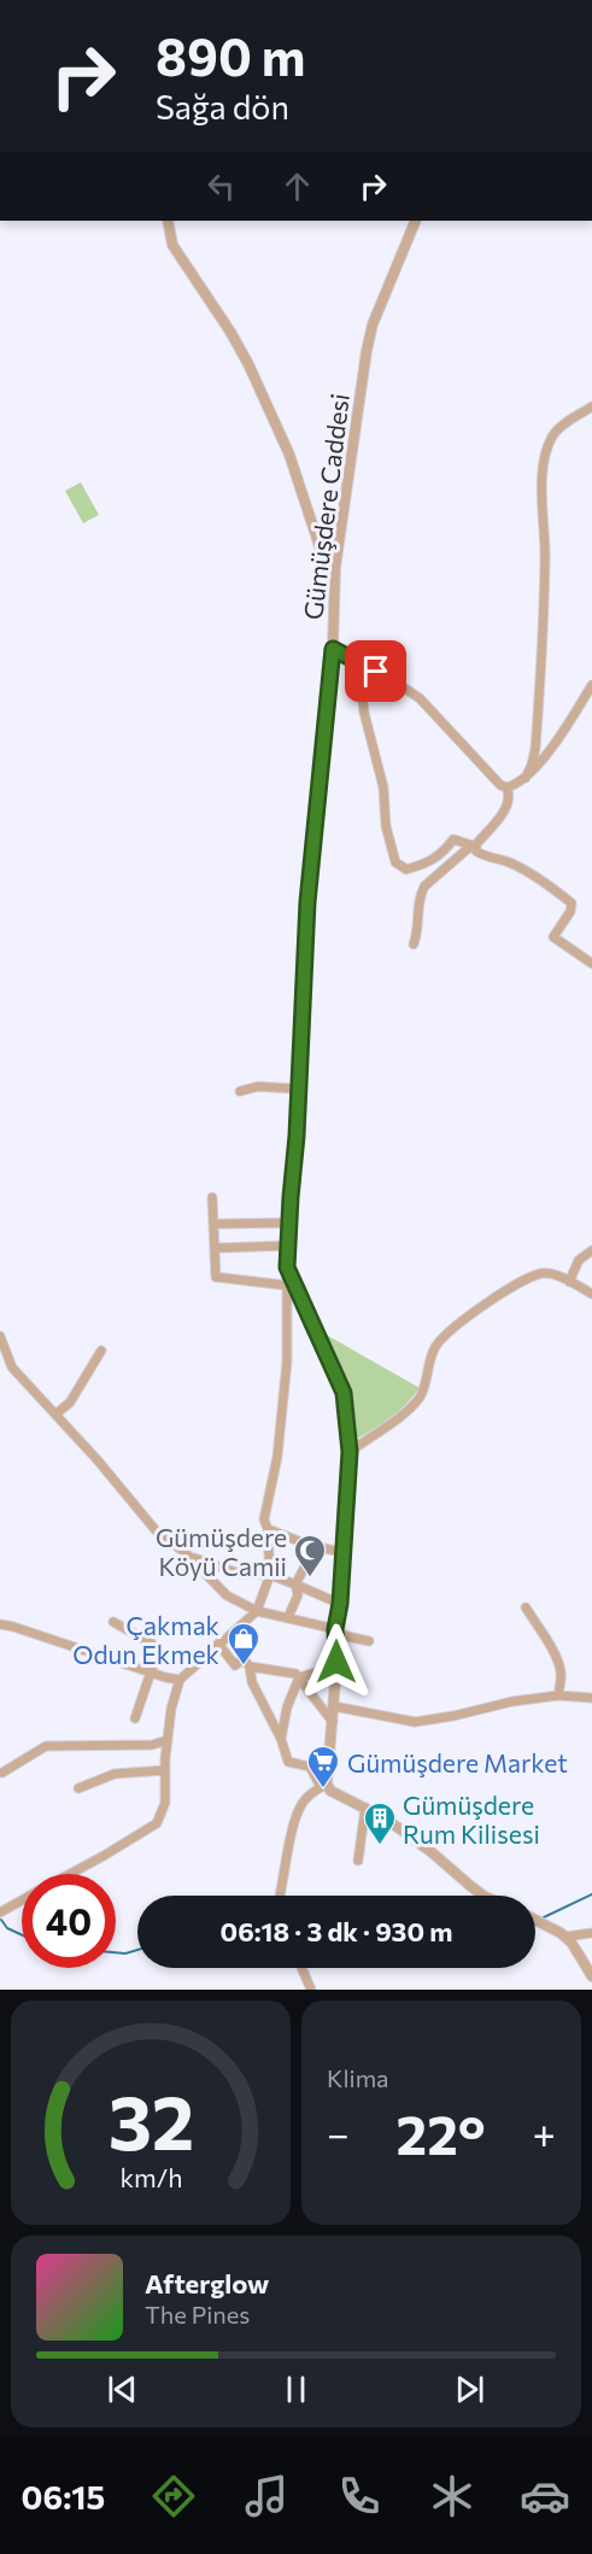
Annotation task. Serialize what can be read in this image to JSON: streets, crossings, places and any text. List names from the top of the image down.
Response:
{
  "streets": {
    "street": ["Gümüşdere Caddesi"]
  },
  "places": {
    "mosque": ["Gümüşdere Köyü Camii"],
    "shop": ["Çakmak Odun Ekmek"],
    "supermarket": ["Gümüşdere Market"],
    "building": ["Gümüşdere Rum Kilisesi"]
  },
  "page": {
    "turn": ["890 m", "Sağa dön"],
    "limit": "40",
    "trip": "06:18 · 3 dk · 930 m",
    "tile": "Klima",
    "heat": ["−", "22°", "+"],
    "song": ["Afterglow", "The Pines"],
    "tabs": "06:15",
    "gauge": ["32", "km/h"]
  }
}
